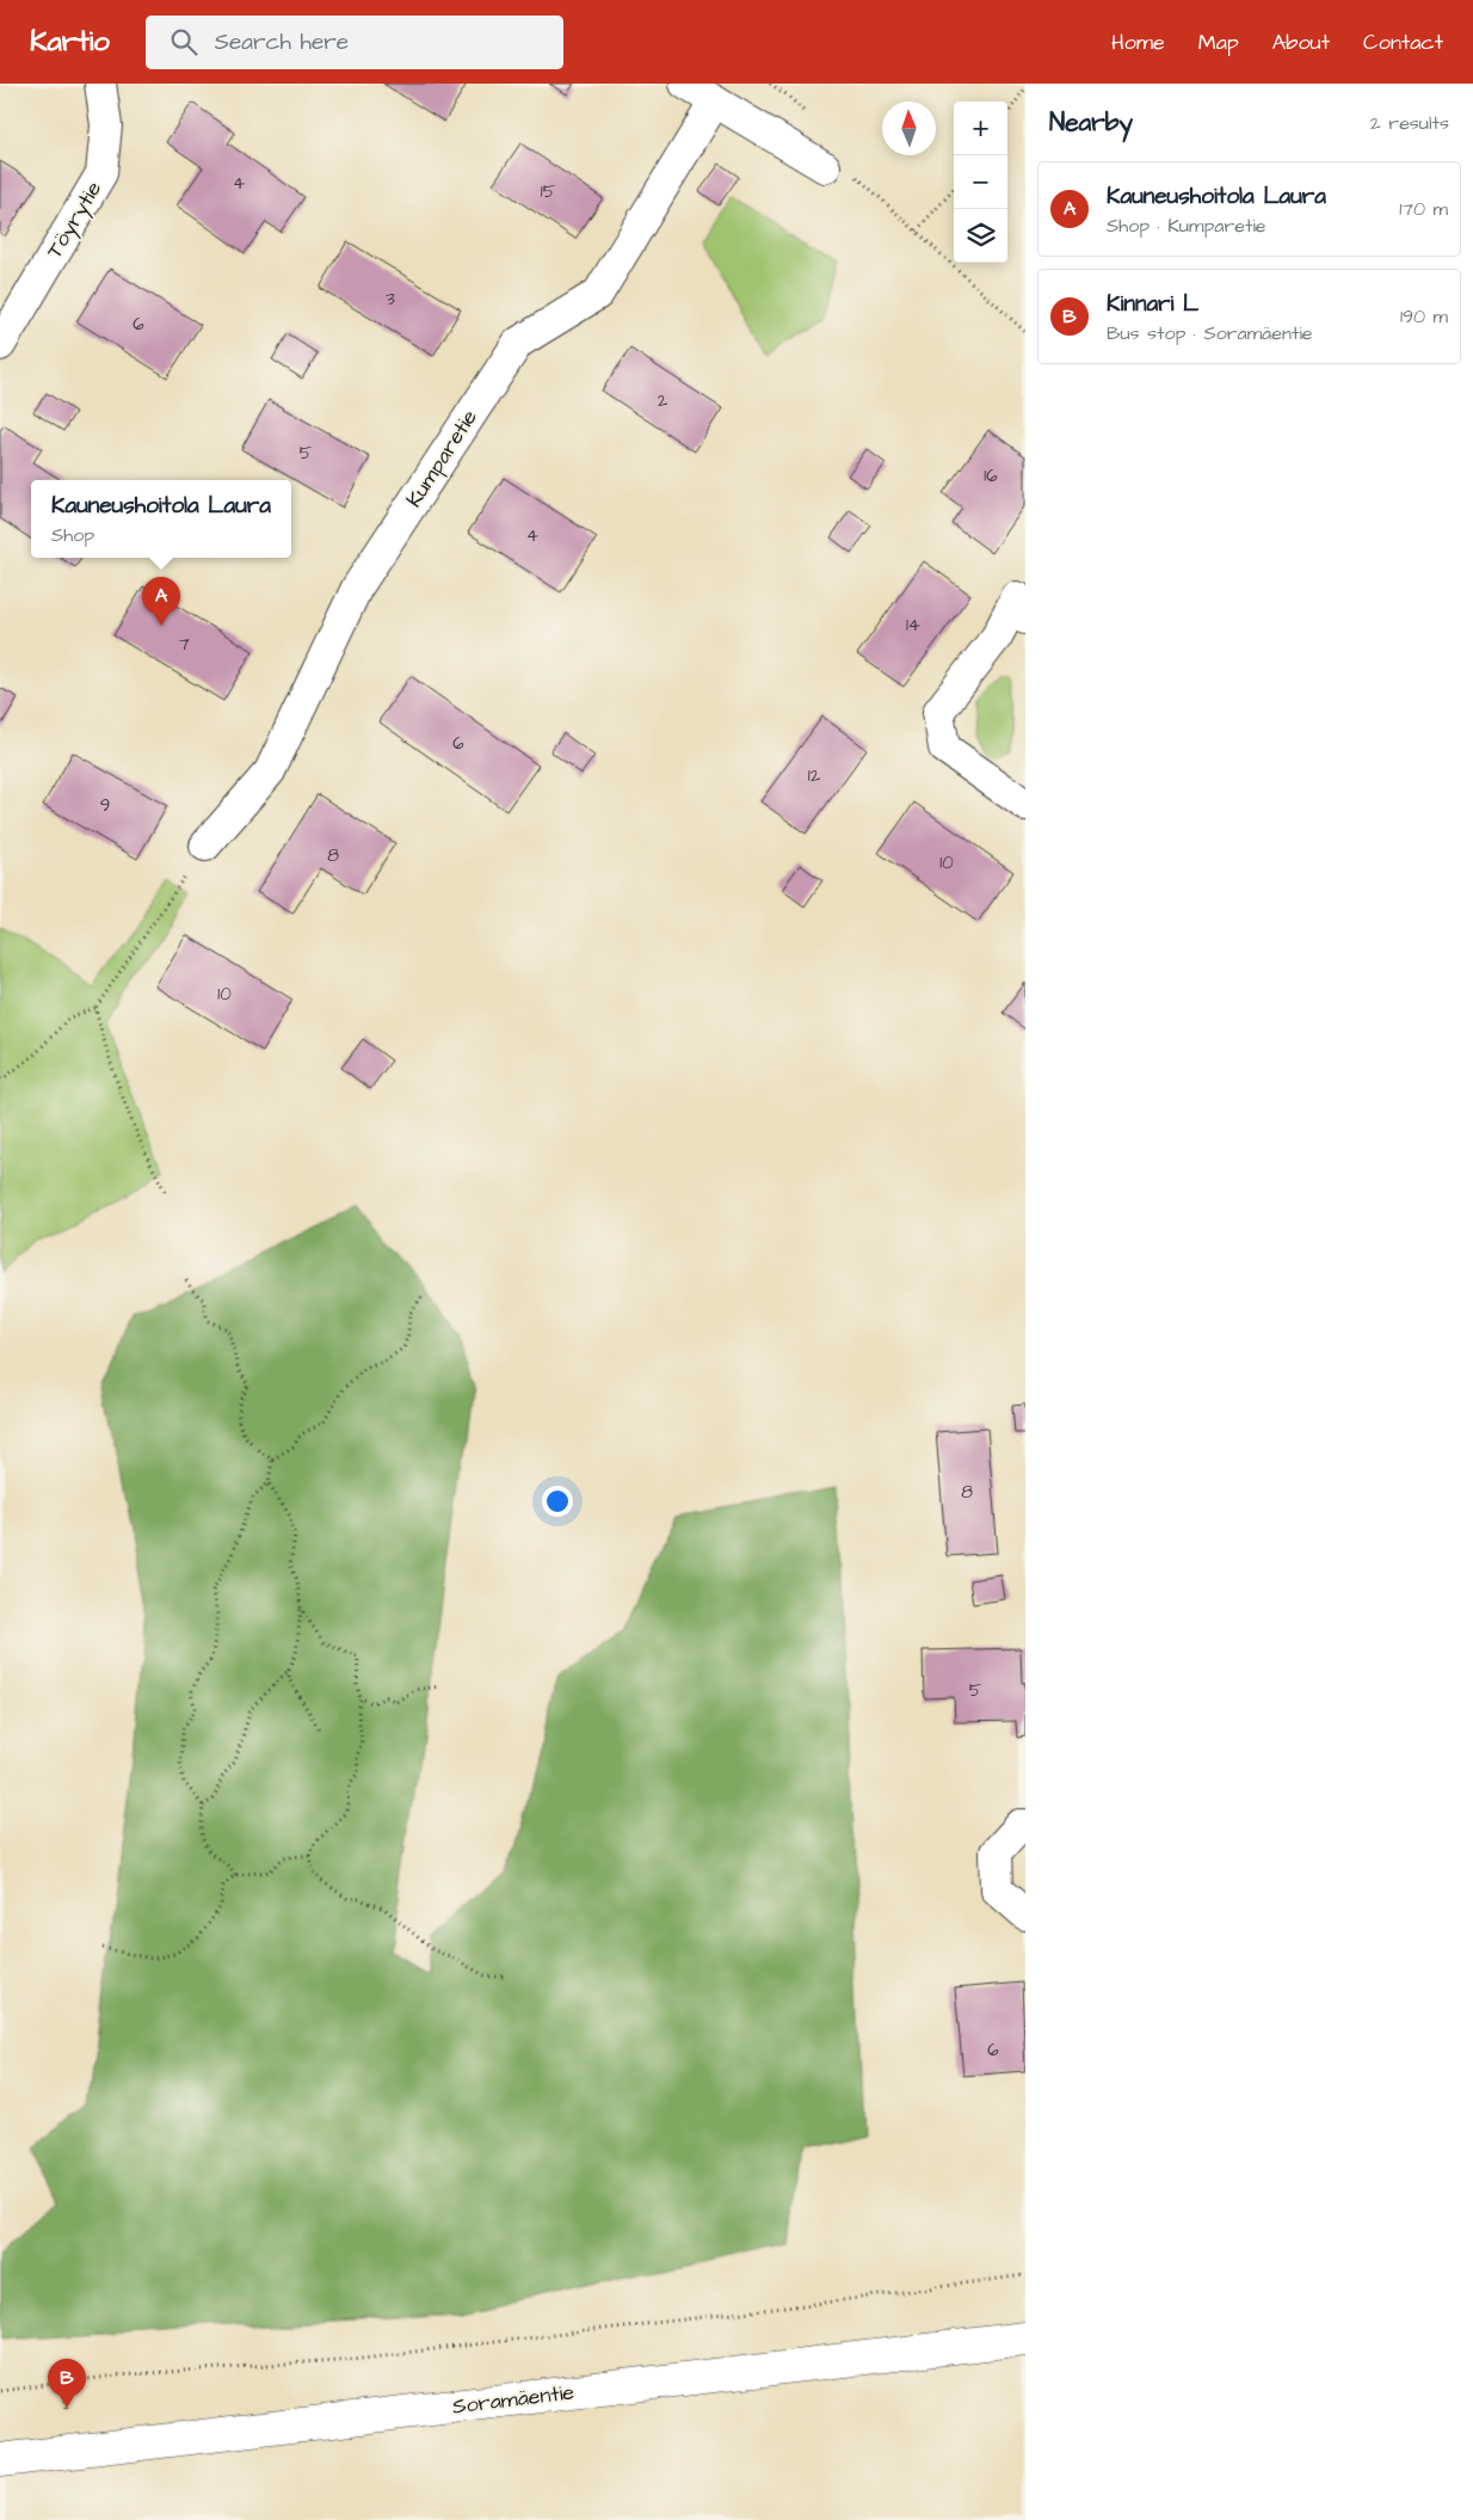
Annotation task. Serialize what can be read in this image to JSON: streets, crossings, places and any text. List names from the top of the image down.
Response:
{
  "streets": {
    "street": ["Töyrytie", "Kumparetie", "Soramäentie"]
  },
  "house_numbers": [
    "4",
    "15",
    "3",
    "6",
    "2",
    "5",
    "16",
    "4",
    "14",
    "7",
    "6",
    "12",
    "9",
    "8",
    "10",
    "10",
    "8",
    "5",
    "6"
  ],
  "north": "top",
  "page": {
    "header": "Kartio",
    "search": "Search here",
    "nav": [
      "Home",
      "Map",
      "About",
      "Contact"
    ],
    "heading": ["Nearby", "2 results"],
    "map_buttons": ["+", "−"],
    "list": [
      {
        "mark": "A",
        "name": "Kauneushoitola Laura",
        "note": "Shop · Kumparetie",
        "value": "170 m"
      },
      {
        "mark": "B",
        "name": "Kinnari L",
        "note": "Bus stop · Soramäentie",
        "value": "190 m"
      }
    ],
    "popup": ["Kauneushoitola Laura", "Shop"],
    "pins": ["A", "B"]
  }
}
